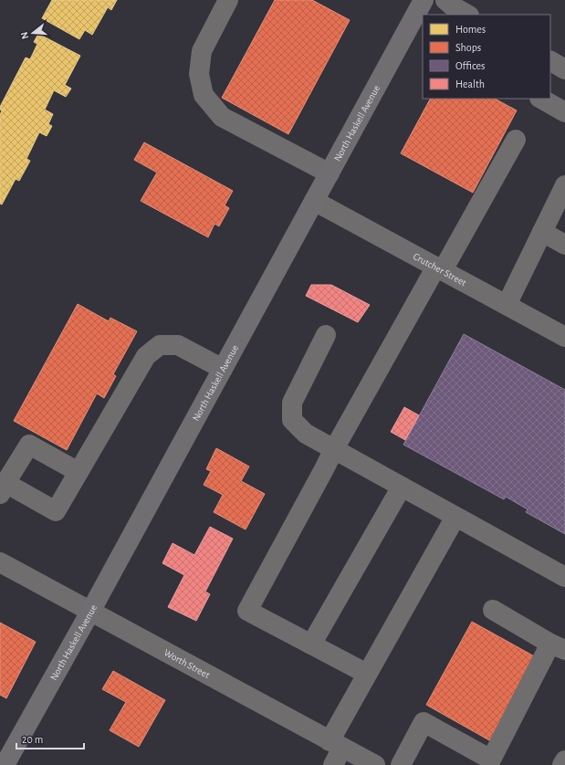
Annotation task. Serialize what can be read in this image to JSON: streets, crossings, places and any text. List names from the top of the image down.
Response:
{
  "streets": {
    "main road": ["North Haskell Avenue"],
    "street": ["Crutcher Street", "Worth Street"]
  },
  "crossings": [
    ["North Haskell Avenue", "Crutcher Street"],
    ["North Haskell Avenue", "Worth Street"]
  ],
  "legend": [
    "Homes",
    "Shops",
    "Offices",
    "Health"
  ],
  "scale_bar": "20 m",
  "north": "left"
}
